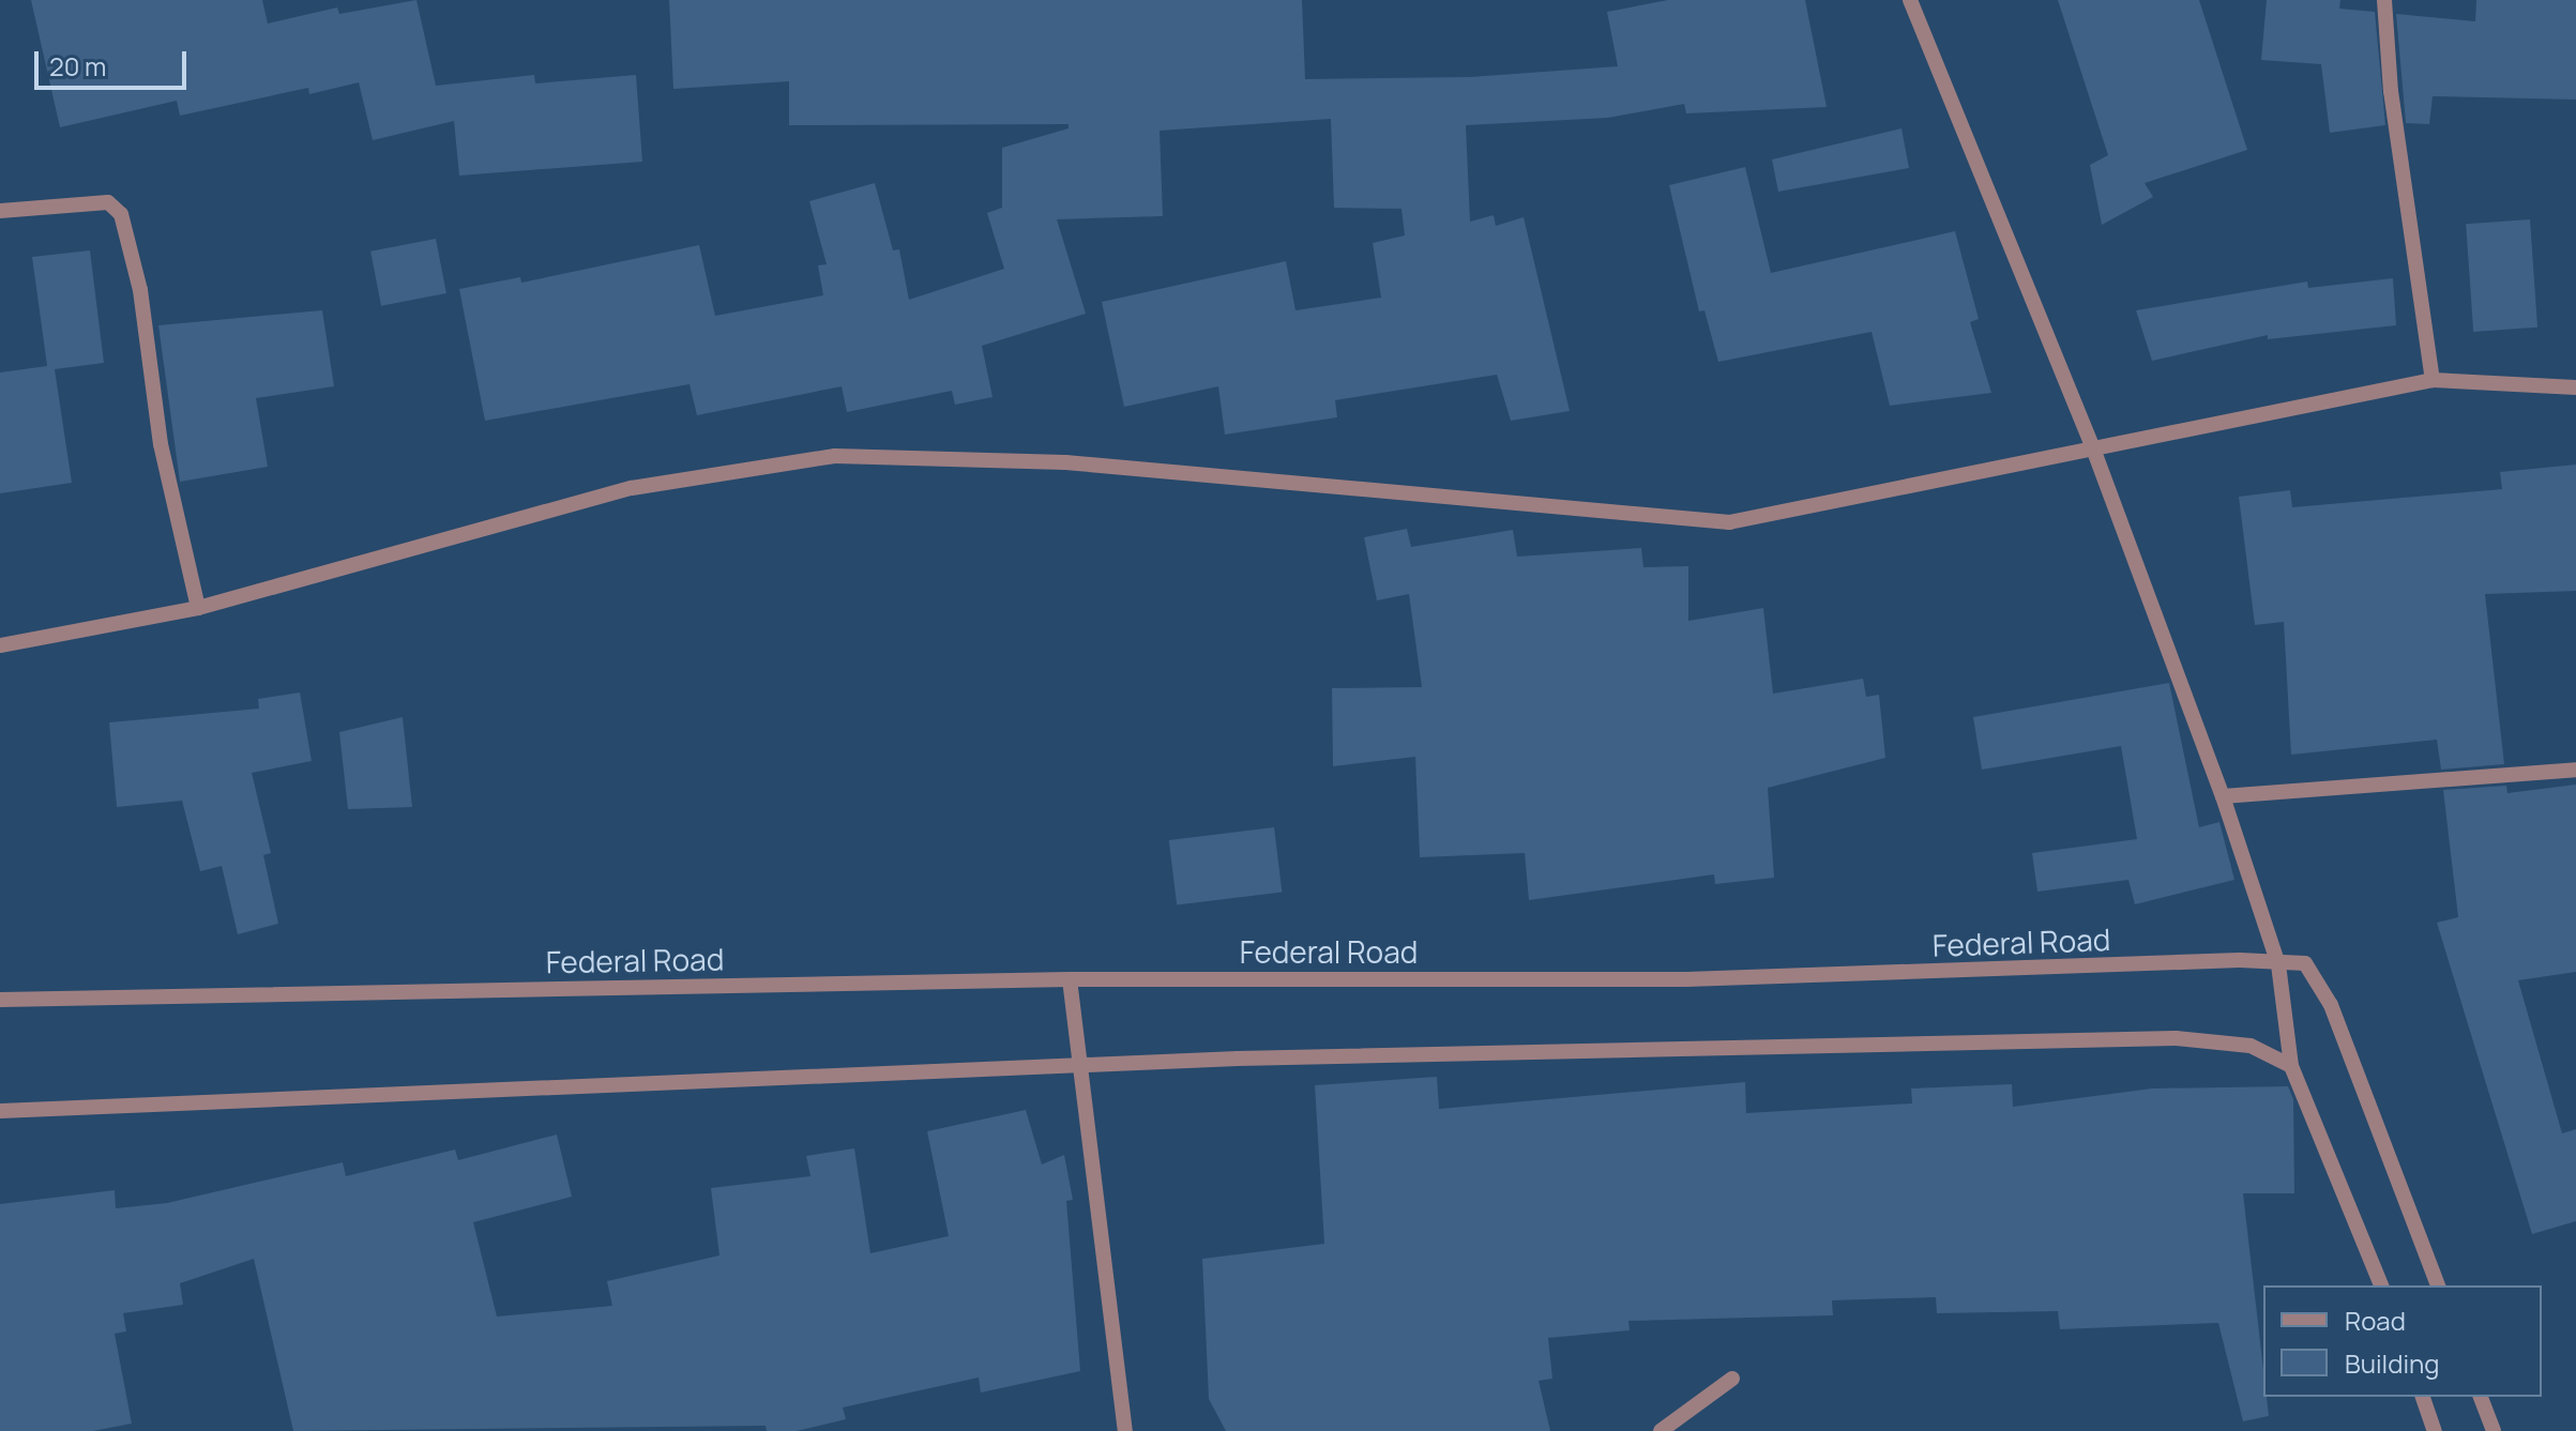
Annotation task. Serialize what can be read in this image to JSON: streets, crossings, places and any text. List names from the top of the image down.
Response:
{
  "streets": {
    "street": ["Federal Road"]
  },
  "legend": ["Road", "Building"],
  "scale_bar": "20 m"
}
